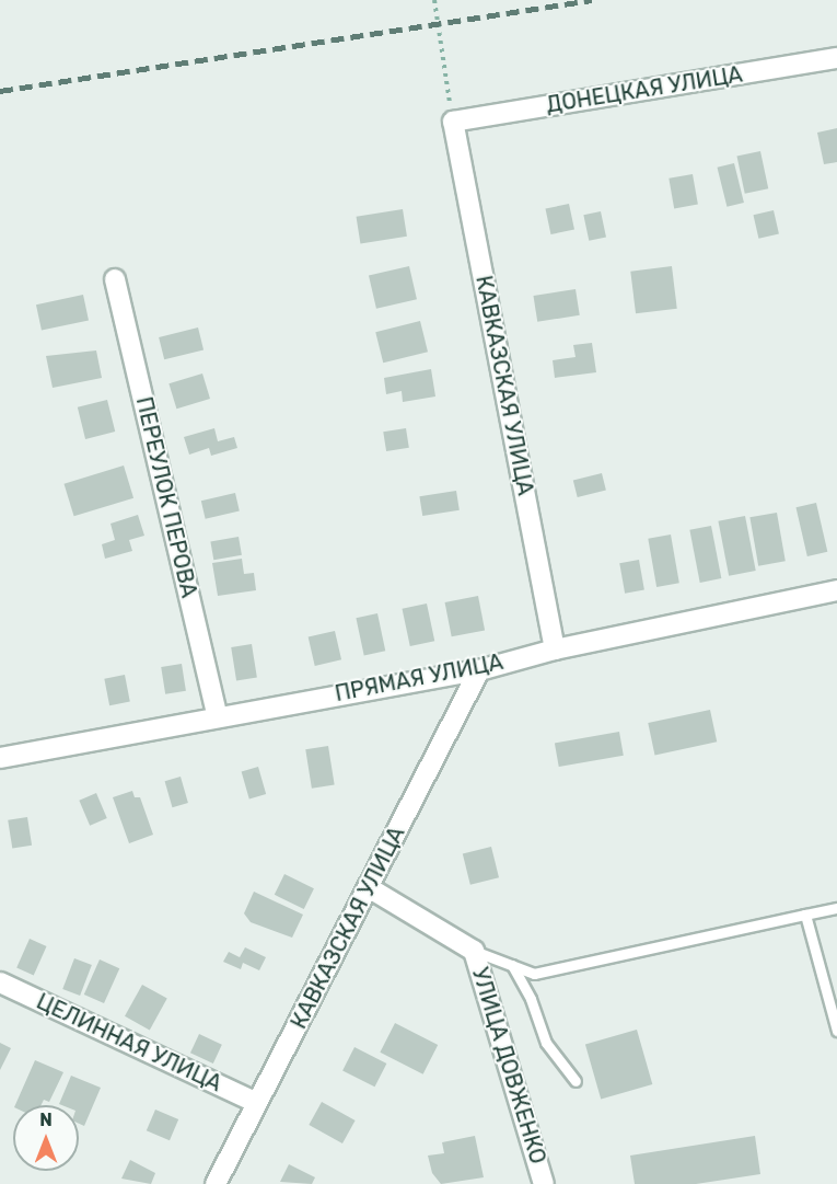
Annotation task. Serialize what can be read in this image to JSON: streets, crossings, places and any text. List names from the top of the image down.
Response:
{
  "streets": {
    "street": [
      "ДОНЕЦКАЯ УЛИЦА",
      "КАВКАЗСКАЯ УЛИЦА",
      "ПЕРЕУЛОК ПЕРОВА",
      "ПРЯМАЯ УЛИЦА",
      "ЦЕЛИННАЯ УЛИЦА",
      "УЛИЦА ДОВЖЕНКО"
    ]
  },
  "crossings": [
    ["ДОНЕЦКАЯ УЛИЦА", "КАВКАЗСКАЯ УЛИЦА"],
    ["КАВКАЗСКАЯ УЛИЦА", "ПРЯМАЯ УЛИЦА"],
    ["КАВКАЗСКАЯ УЛИЦА", "ЦЕЛИННАЯ УЛИЦА"],
    ["КАВКАЗСКАЯ УЛИЦА", "УЛИЦА ДОВЖЕНКО"],
    ["ПЕРЕУЛОК ПЕРОВА", "ПРЯМАЯ УЛИЦА"]
  ],
  "north": "top"
}
